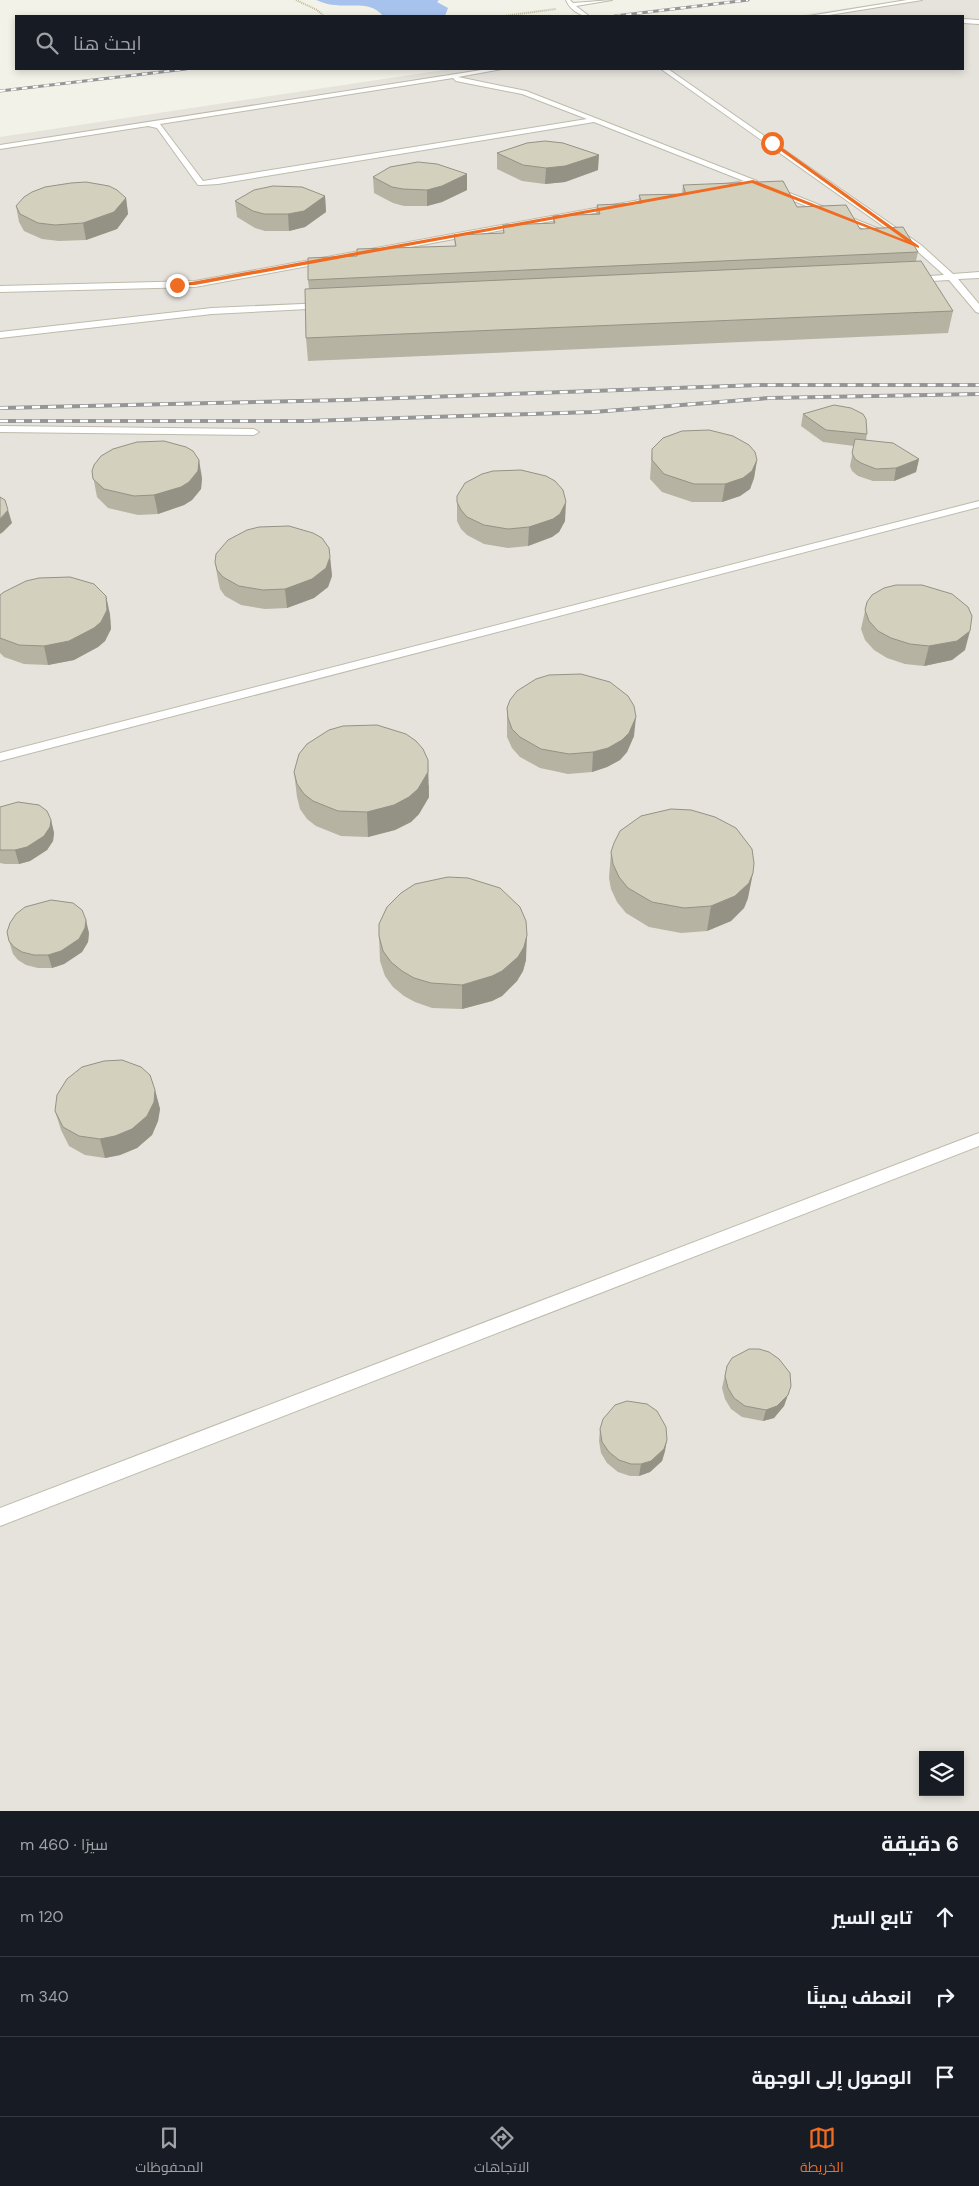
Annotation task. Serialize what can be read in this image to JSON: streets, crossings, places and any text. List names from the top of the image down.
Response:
{
  "page": {
    "search": "ابحث هنا",
    "heading": ["6 دقيقة", "سيرًا · 460 m"],
    "list": [
      ["تابع السير", "120 m"],
      ["انعطف يمينًا", "340 m"],
      "الوصول إلى الوجهة"
    ],
    "nav": ["الخريطة", "الاتجاهات", "المحفوظات"]
  }
}
